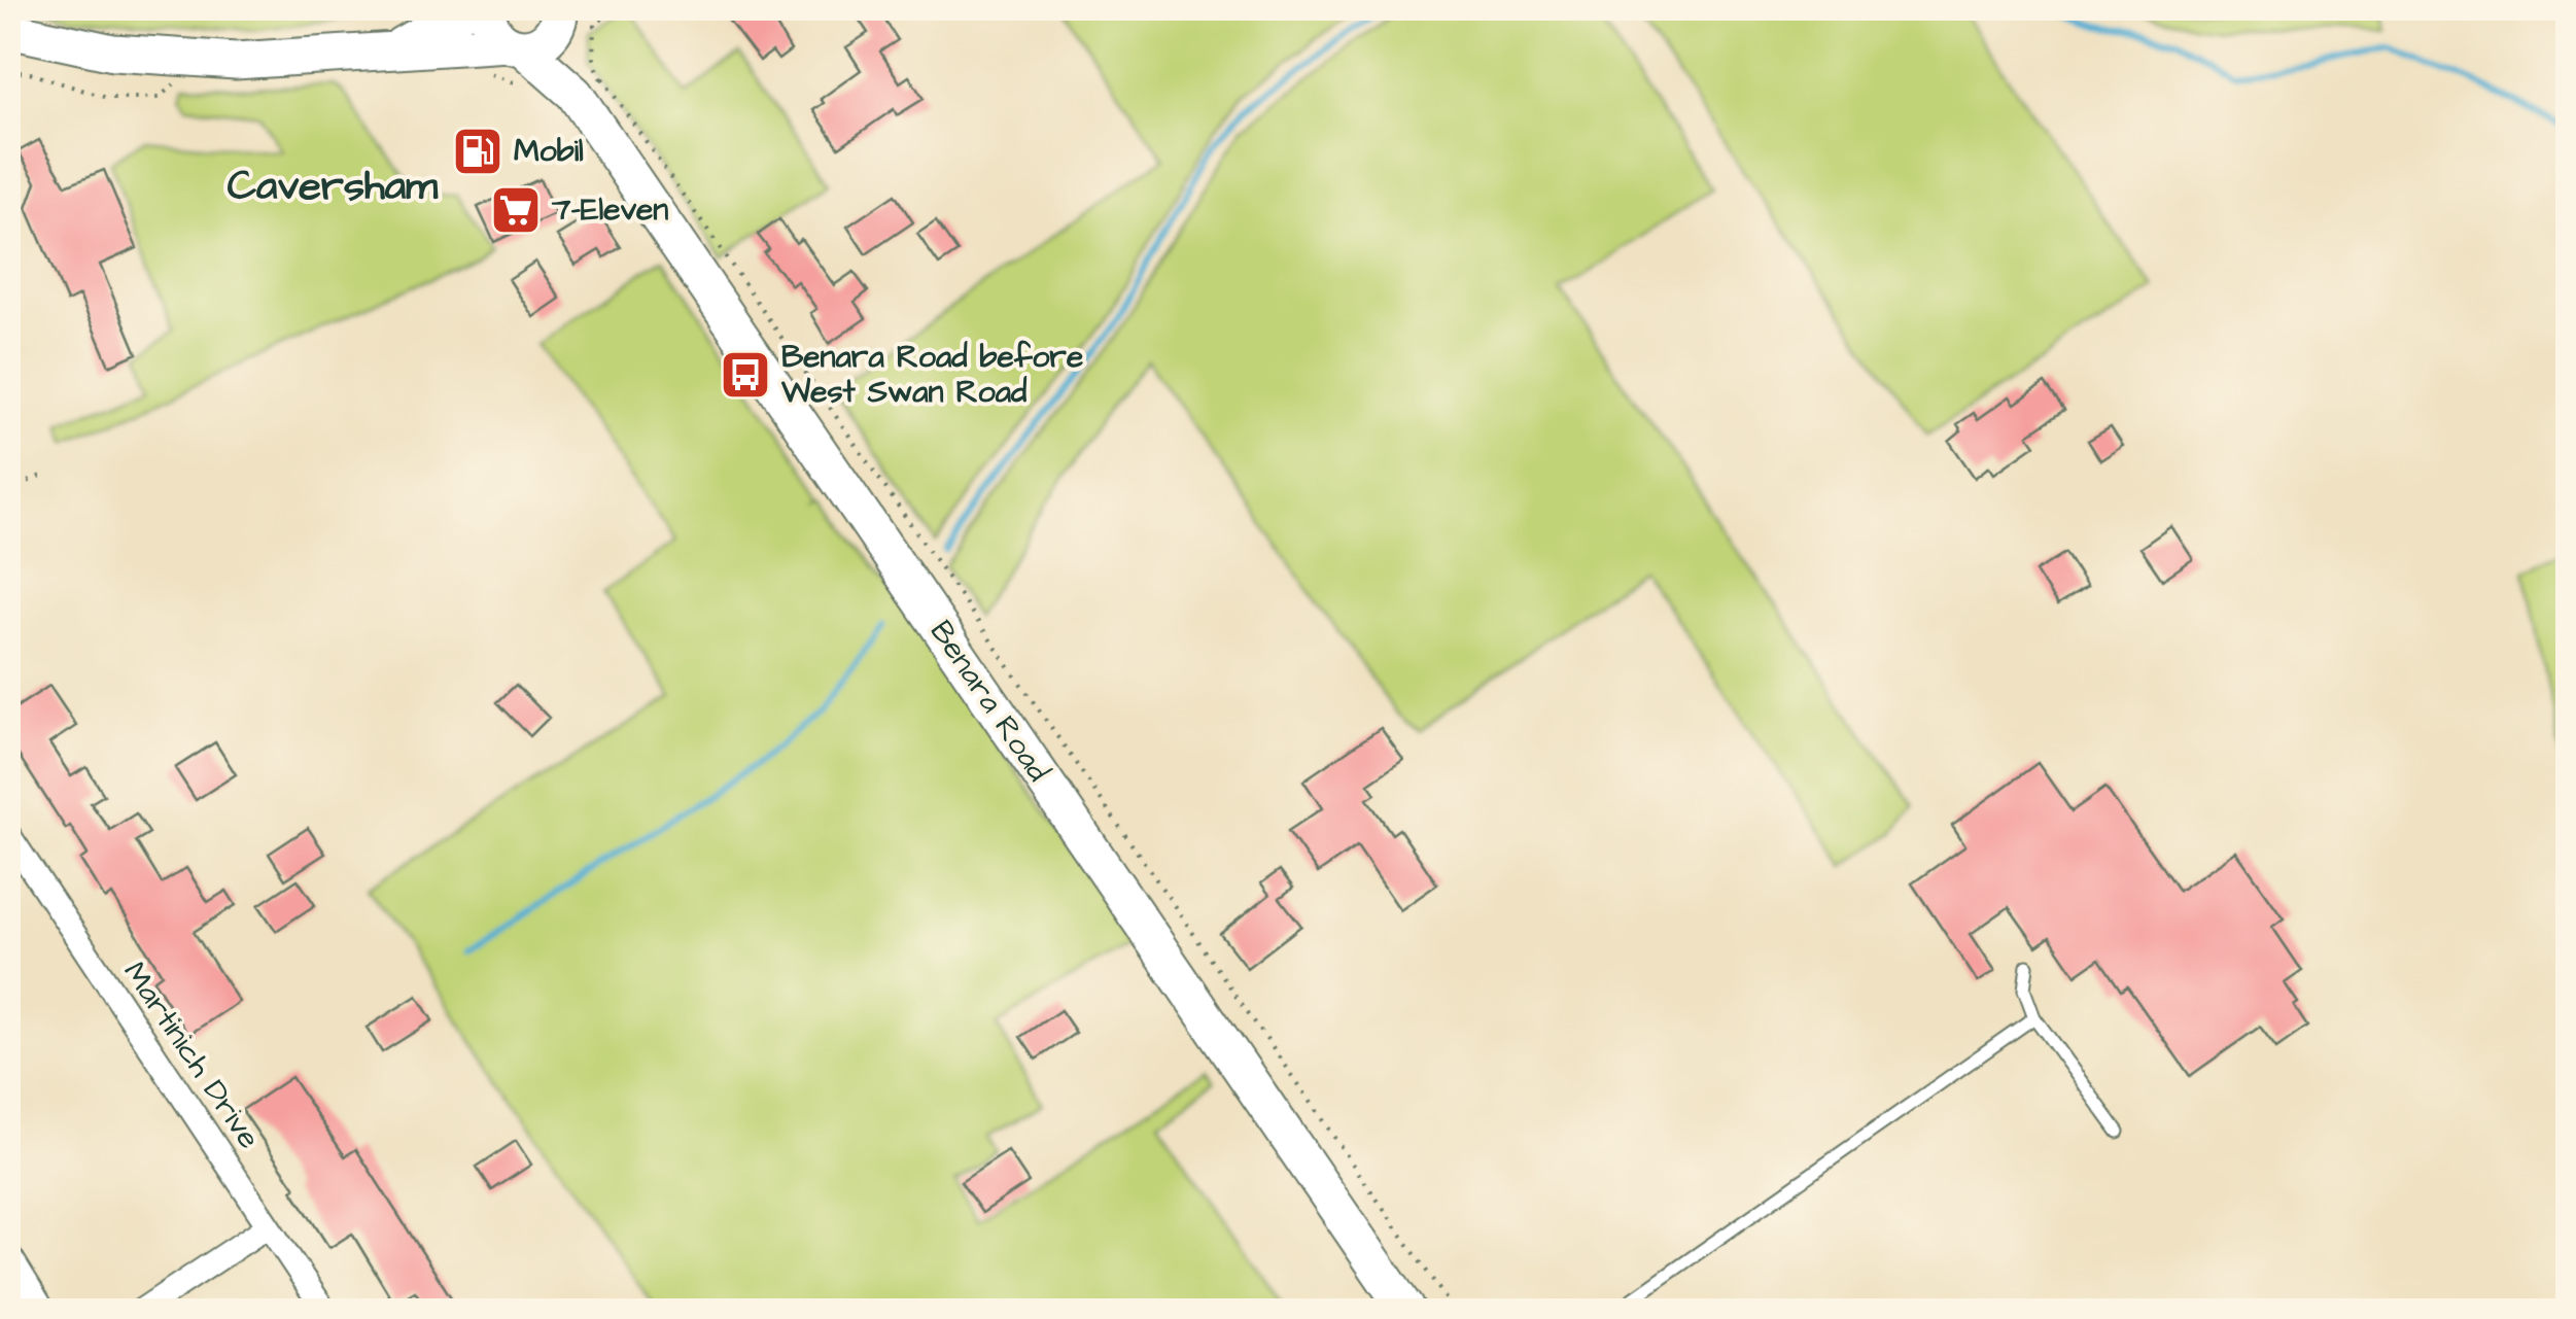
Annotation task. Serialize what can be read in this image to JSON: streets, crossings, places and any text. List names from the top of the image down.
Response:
{
  "streets": {
    "main road": ["Benara Road"],
    "street": ["Martinich Drive"]
  },
  "districts": ["Caversham"],
  "places": {
    "fuel station": ["Mobil"],
    "supermarket": ["7-Eleven"],
    "bus stop": ["Benara Road before West Swan Road"]
  }
}
